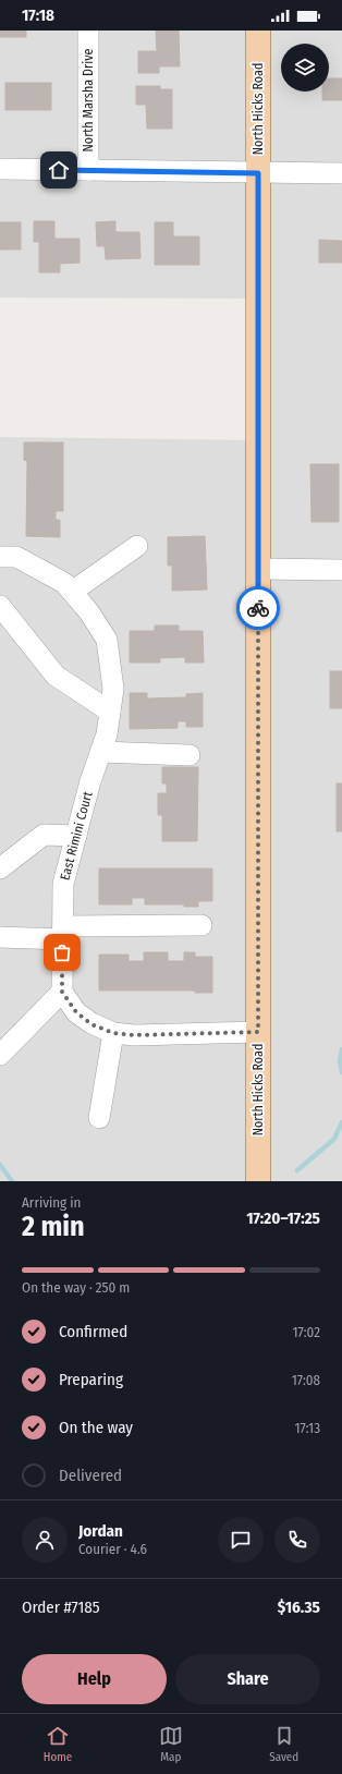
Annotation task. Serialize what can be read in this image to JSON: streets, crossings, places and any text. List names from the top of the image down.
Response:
{
  "streets": {
    "main road": ["North Hicks Road"],
    "street": ["North Marsha Drive", "East Rimini Court"]
  },
  "page": {
    "status": "17:18",
    "heading": ["2 min", "Arriving in", "17:20–17:25"],
    "panel": [
      "Jordan",
      "Courier · 4.6",
      "Order #7185",
      "$16.35"
    ],
    "bar": "On the way · 250 m",
    "list": [
      ["Confirmed", "17:02"],
      ["Preparing", "17:08"],
      ["On the way", "17:13"],
      "Delivered"
    ],
    "buttons": ["Help", "Share"],
    "tabs": ["Home", "Map", "Saved"]
  }
}
